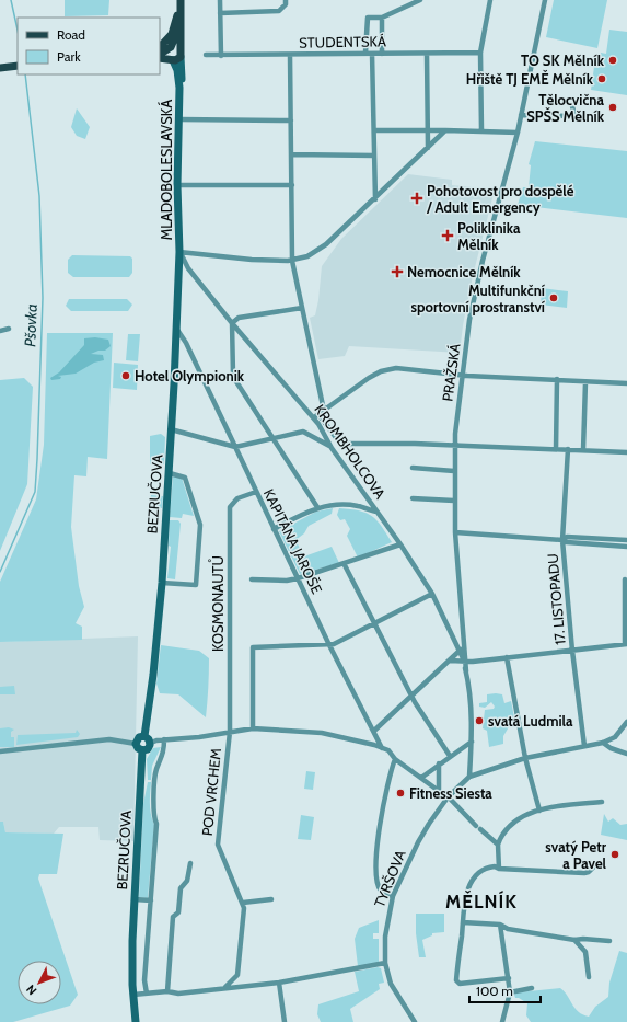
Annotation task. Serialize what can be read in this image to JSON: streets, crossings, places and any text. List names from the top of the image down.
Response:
{
  "streets": {
    "main road": ["MLADOBOLESLAVSKÁ"],
    "street": [
      "STUDENTSKÁ",
      "PRAŽSKÁ",
      "KROMBHOLCOVA",
      "BEZRUČOVA",
      "KAPITÁNA JAROŠE",
      "17. LISTOPADU",
      "KOSMONAUTŮ",
      "POD VRCHEM",
      "TYRŠOVA"
    ]
  },
  "crossings": [
    ["MLADOBOLESLAVSKÁ", "KROMBHOLCOVA"],
    ["MLADOBOLESLAVSKÁ", "BEZRUČOVA"],
    ["PRAŽSKÁ", "KROMBHOLCOVA"],
    ["PRAŽSKÁ", "TYRŠOVA"],
    ["KROMBHOLCOVA", "BEZRUČOVA"],
    ["BEZRUČOVA", "KAPITÁNA JAROŠE"],
    ["KAPITÁNA JAROŠE", "KOSMONAUTŮ"],
    ["KAPITÁNA JAROŠE", "TYRŠOVA"],
    ["KOSMONAUTŮ", "POD VRCHEM"]
  ],
  "districts": ["MĚLNÍK"],
  "water": ["Pšovka"],
  "places": {
    "other": [
      "TO SK Mělník",
      "Hřiště TJ EMĚ Mělník",
      "Tělocvična SPŠS Mělník",
      "Multifunkční sportovní prostranství",
      "Hotel Olympionik",
      "svatá Ludmila",
      "Fitness Siesta",
      "svatý Petr a Pavel"
    ],
    "health": ["Pohotovost pro dospělé / Adult Emergency", "Poliklinika Mělník", "Nemocnice Mělník"]
  },
  "legend": ["Road", "Park"],
  "scale_bar": "100 m",
  "north": "bottom left"
}
